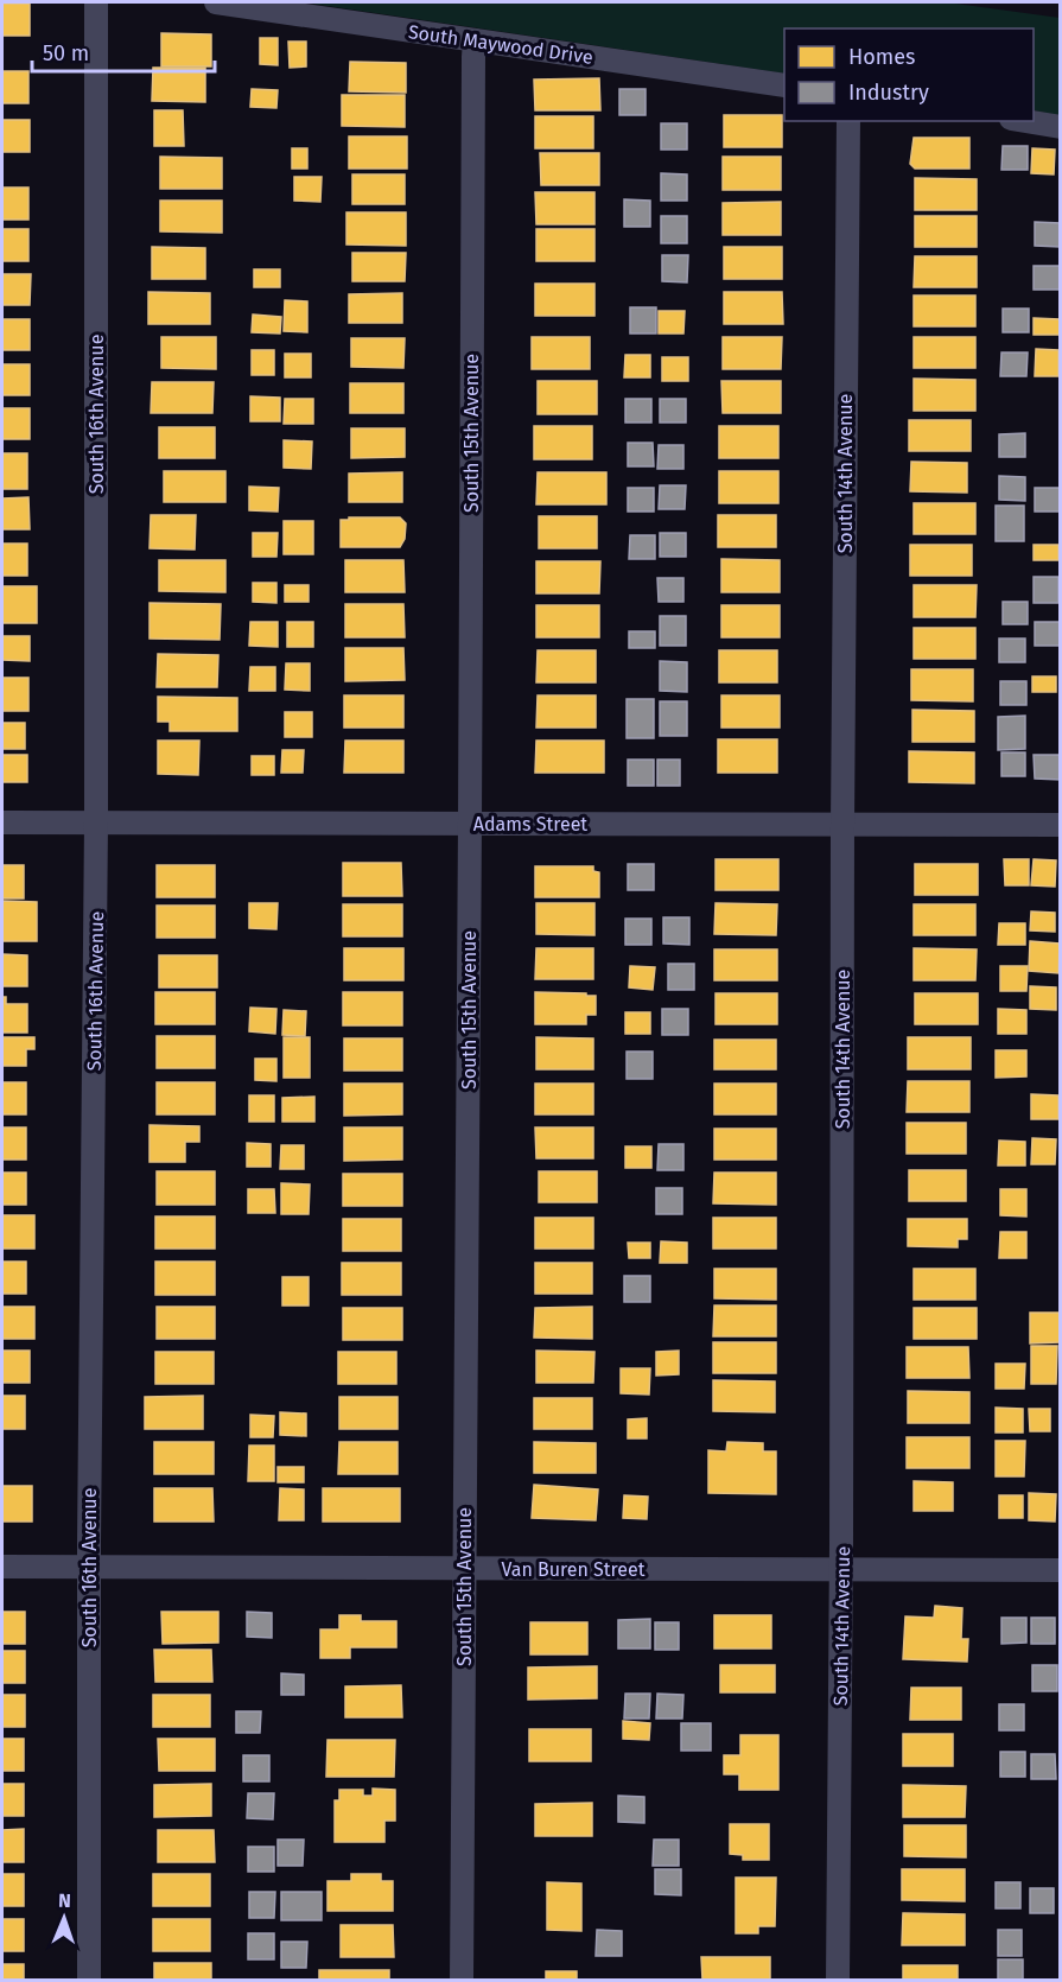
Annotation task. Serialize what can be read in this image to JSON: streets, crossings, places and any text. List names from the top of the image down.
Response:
{
  "streets": {
    "street": [
      "South Maywood Drive",
      "South 16th Avenue",
      "South 15th Avenue",
      "South 14th Avenue",
      "Adams Street",
      "Van Buren Street"
    ]
  },
  "crossings": [
    ["South Maywood Drive", "South 15th Avenue"],
    ["South 16th Avenue", "Adams Street"],
    ["South 16th Avenue", "Van Buren Street"],
    ["South 15th Avenue", "Adams Street"],
    ["South 15th Avenue", "Van Buren Street"],
    ["South 14th Avenue", "Adams Street"],
    ["South 14th Avenue", "Van Buren Street"]
  ],
  "legend": ["Homes", "Industry"],
  "scale_bar": "50 m",
  "north": "top"
}
